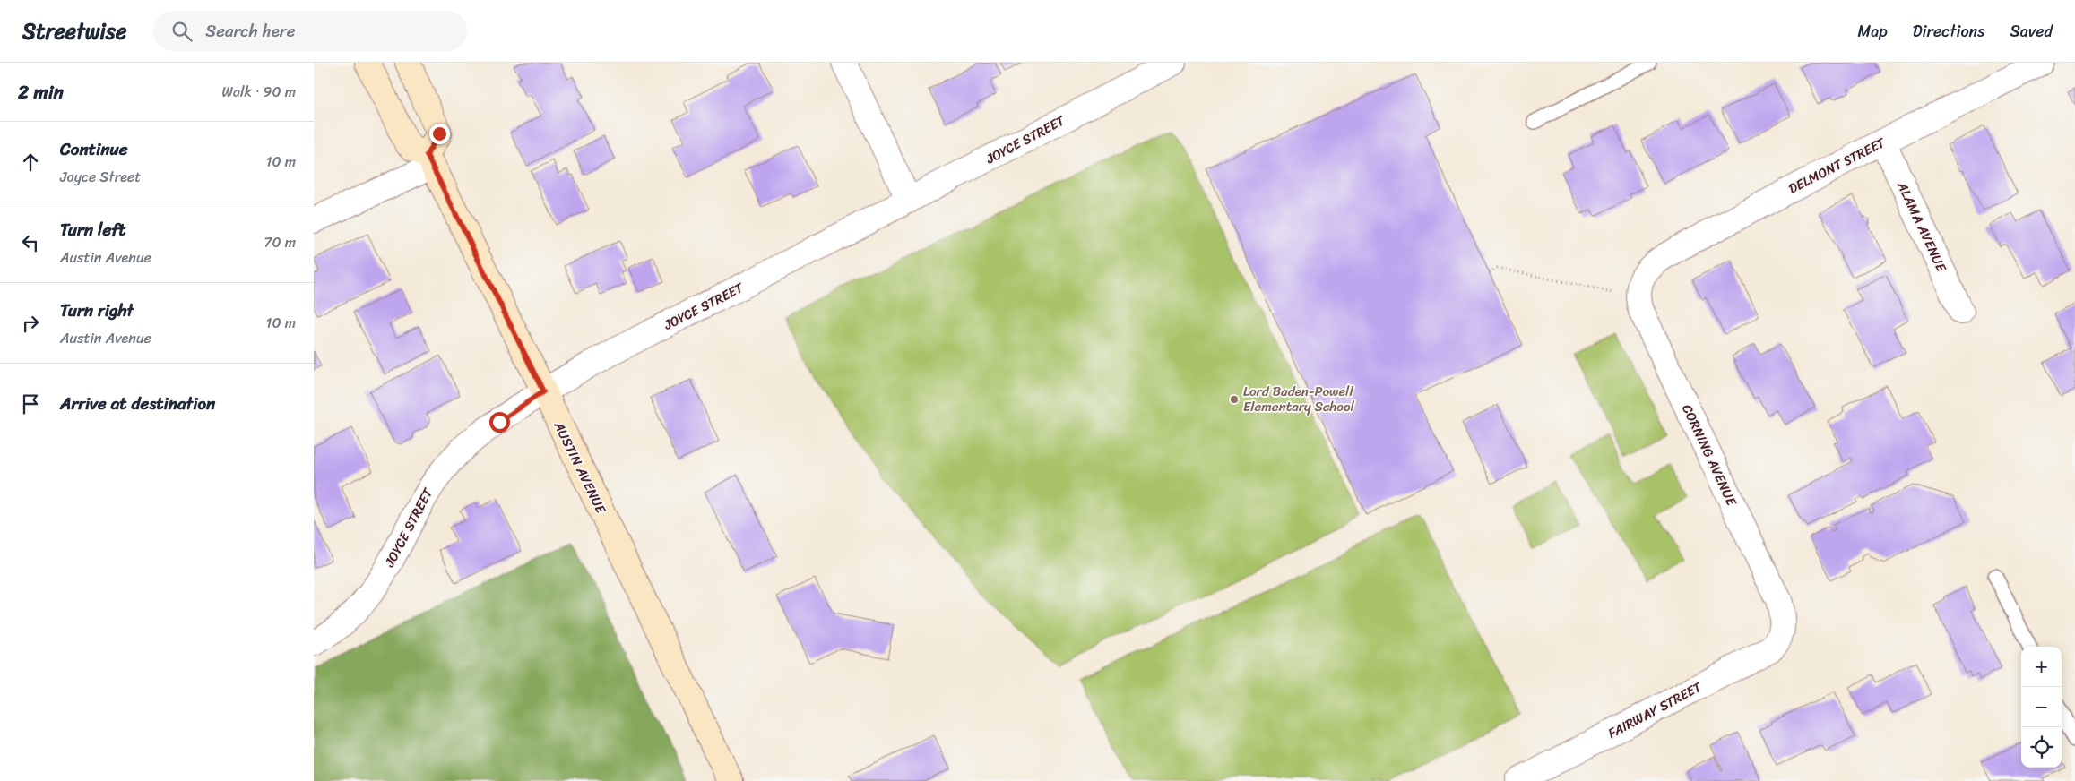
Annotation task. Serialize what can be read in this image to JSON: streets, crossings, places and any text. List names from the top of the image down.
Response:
{
  "streets": {
    "main road": ["AUSTIN AVENUE"],
    "street": [
      "JOYCE STREET",
      "DELMONT STREET",
      "ALAMA AVENUE",
      "CORNING AVENUE",
      "FAIRWAY STREET"
    ]
  },
  "crossings": [
    ["JOYCE STREET", "AUSTIN AVENUE"],
    ["DELMONT STREET", "ALAMA AVENUE"],
    ["DELMONT STREET", "CORNING AVENUE"],
    ["CORNING AVENUE", "FAIRWAY STREET"]
  ],
  "places": ["Lord Baden-Powell Elementary School"],
  "page": {
    "header": "Streetwise",
    "search": "Search here",
    "nav": ["Map", "Directions", "Saved"],
    "heading": ["2 min", "Walk · 90 m"],
    "list": [
      ["Continue", "Joyce Street", "10 m"],
      ["Turn left", "Austin Avenue", "70 m"],
      ["Turn right", "Austin Avenue", "10 m"],
      "Arrive at destination"
    ],
    "map_buttons": ["+", "−"]
  }
}
